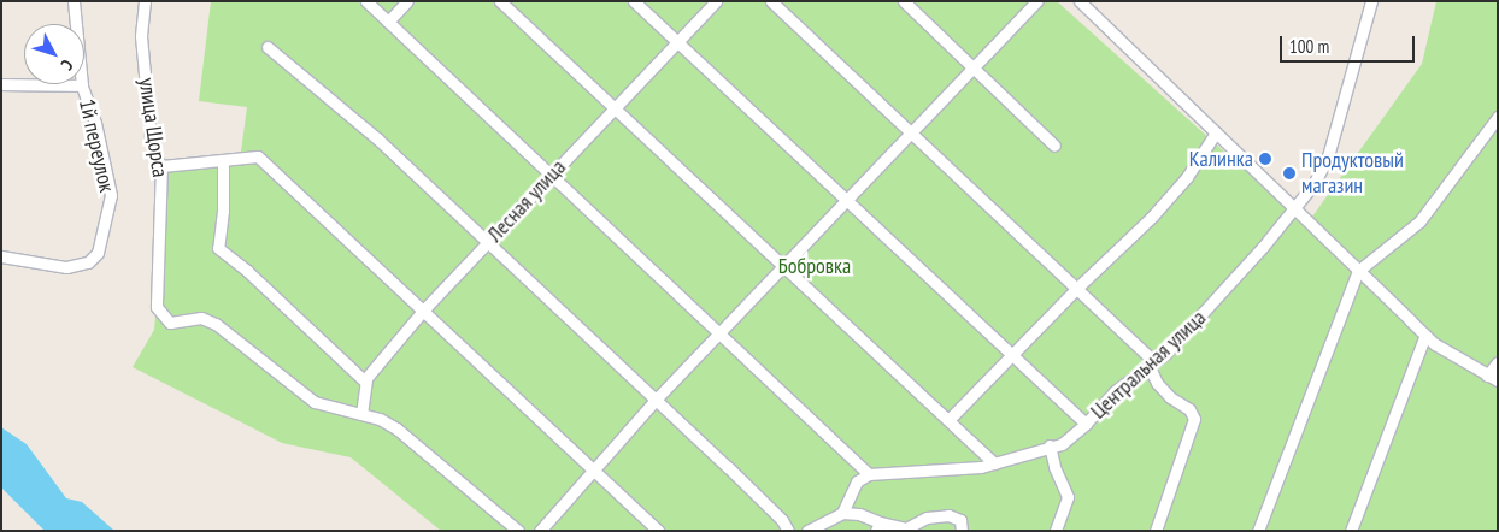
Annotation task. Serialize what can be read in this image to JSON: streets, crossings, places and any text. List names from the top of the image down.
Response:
{
  "streets": {
    "street": [
      "улица Щорса",
      "1й переулок",
      "Лесная улица",
      "Центральная улица"
    ]
  },
  "parks": ["Бобровка"],
  "places": ["Калинка", "Продуктовый магазин"],
  "scale_bar": "100 m",
  "north": "bottom right"
}
